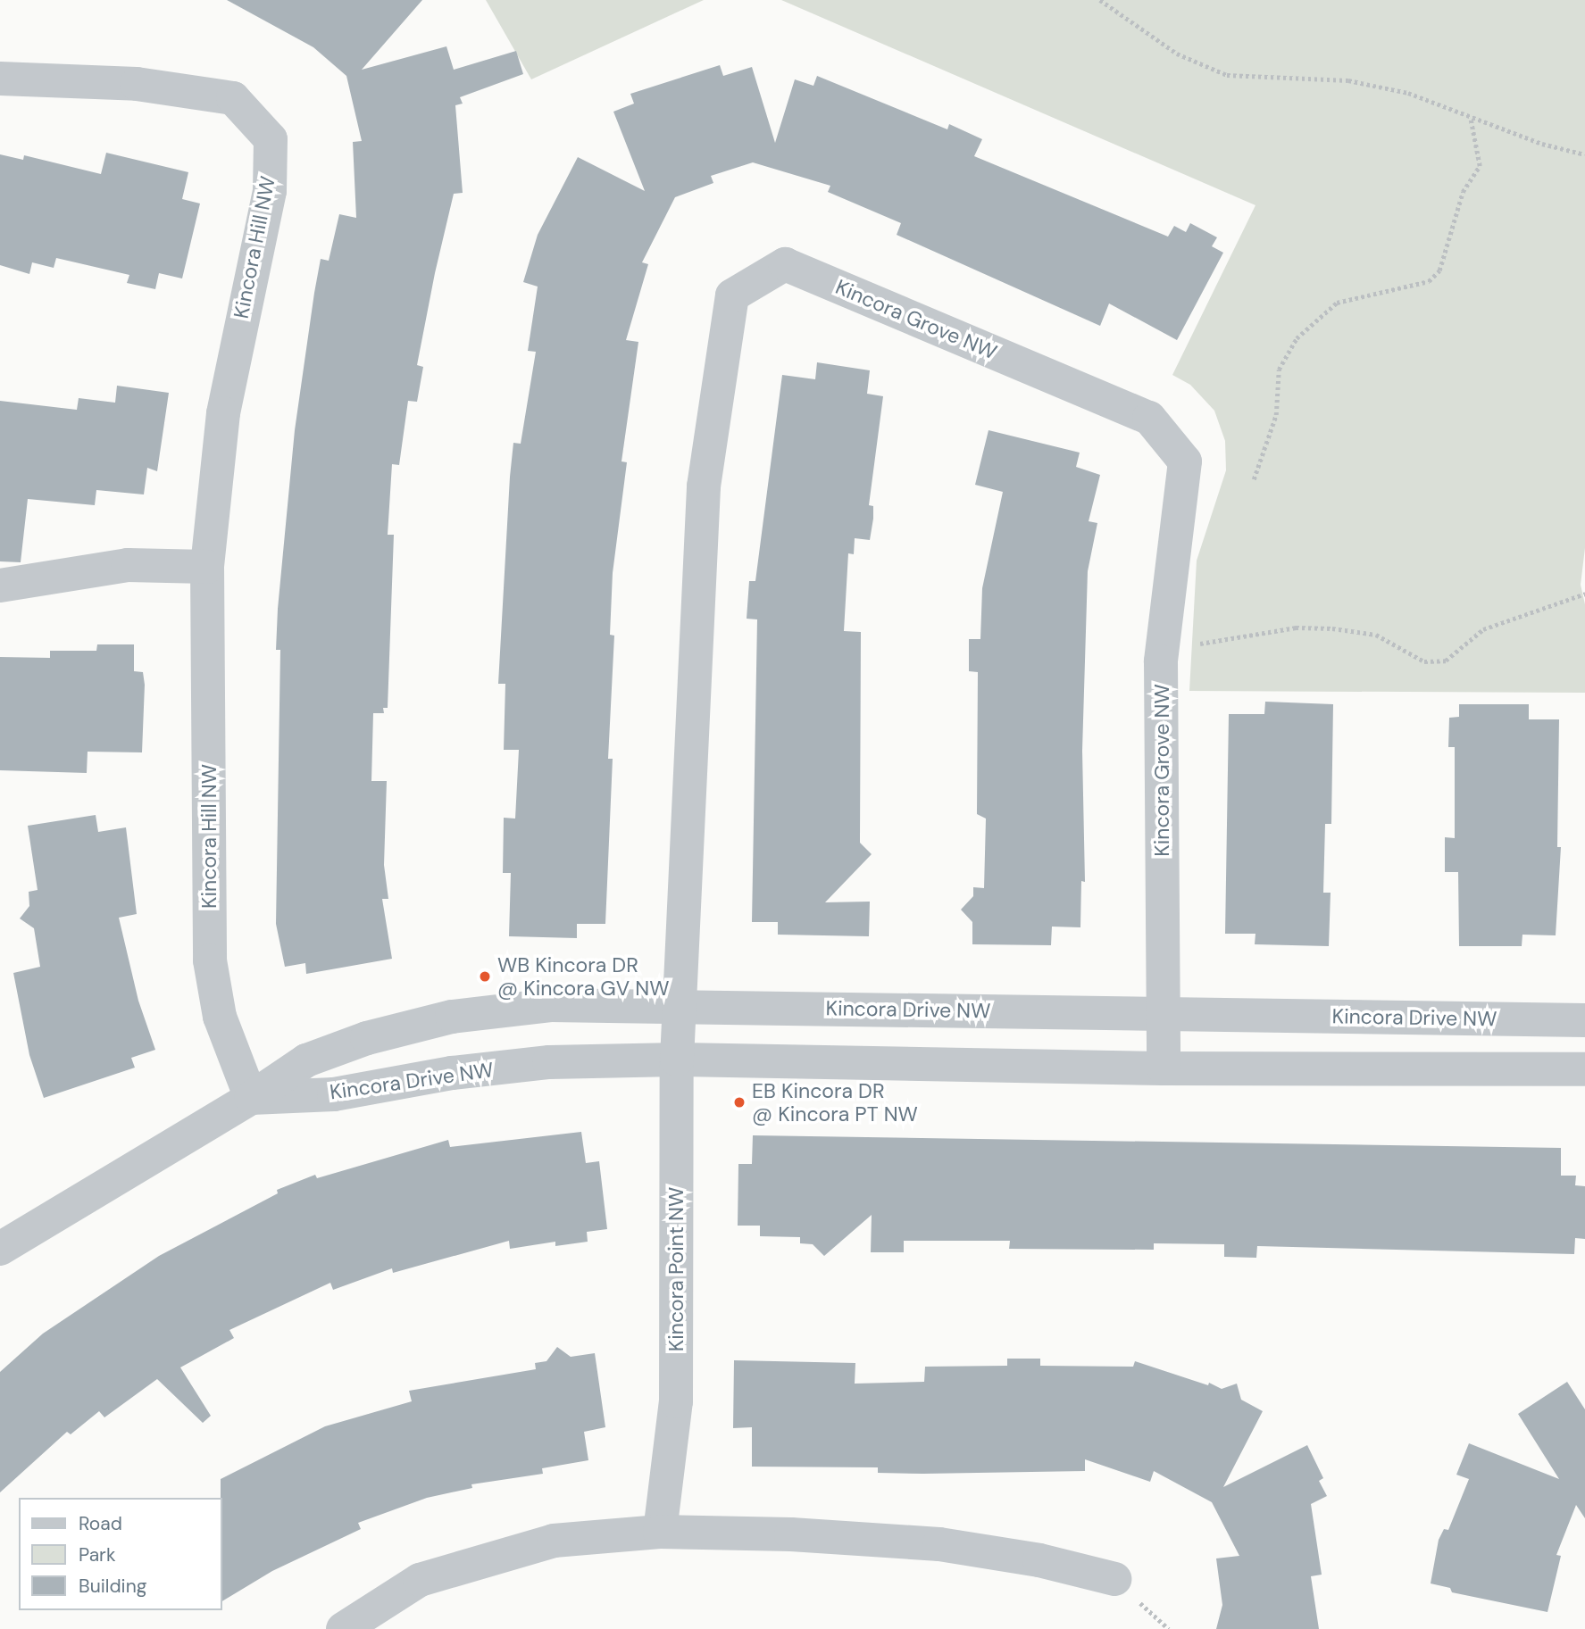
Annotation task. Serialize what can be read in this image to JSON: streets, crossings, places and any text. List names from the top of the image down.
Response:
{
  "streets": {
    "street": [
      "Kincora Hill NW",
      "Kincora Grove NW",
      "Kincora Drive NW",
      "Kincora Point NW"
    ]
  },
  "crossings": [
    ["Kincora Hill NW", "Kincora Drive NW"],
    ["Kincora Grove NW", "Kincora Drive NW"],
    ["Kincora Grove NW", "Kincora Point NW"],
    ["Kincora Drive NW", "Kincora Point NW"]
  ],
  "places": ["WB Kincora DR @ Kincora GV NW", "EB Kincora DR @ Kincora PT NW"],
  "legend": ["Road", "Park", "Building"]
}
